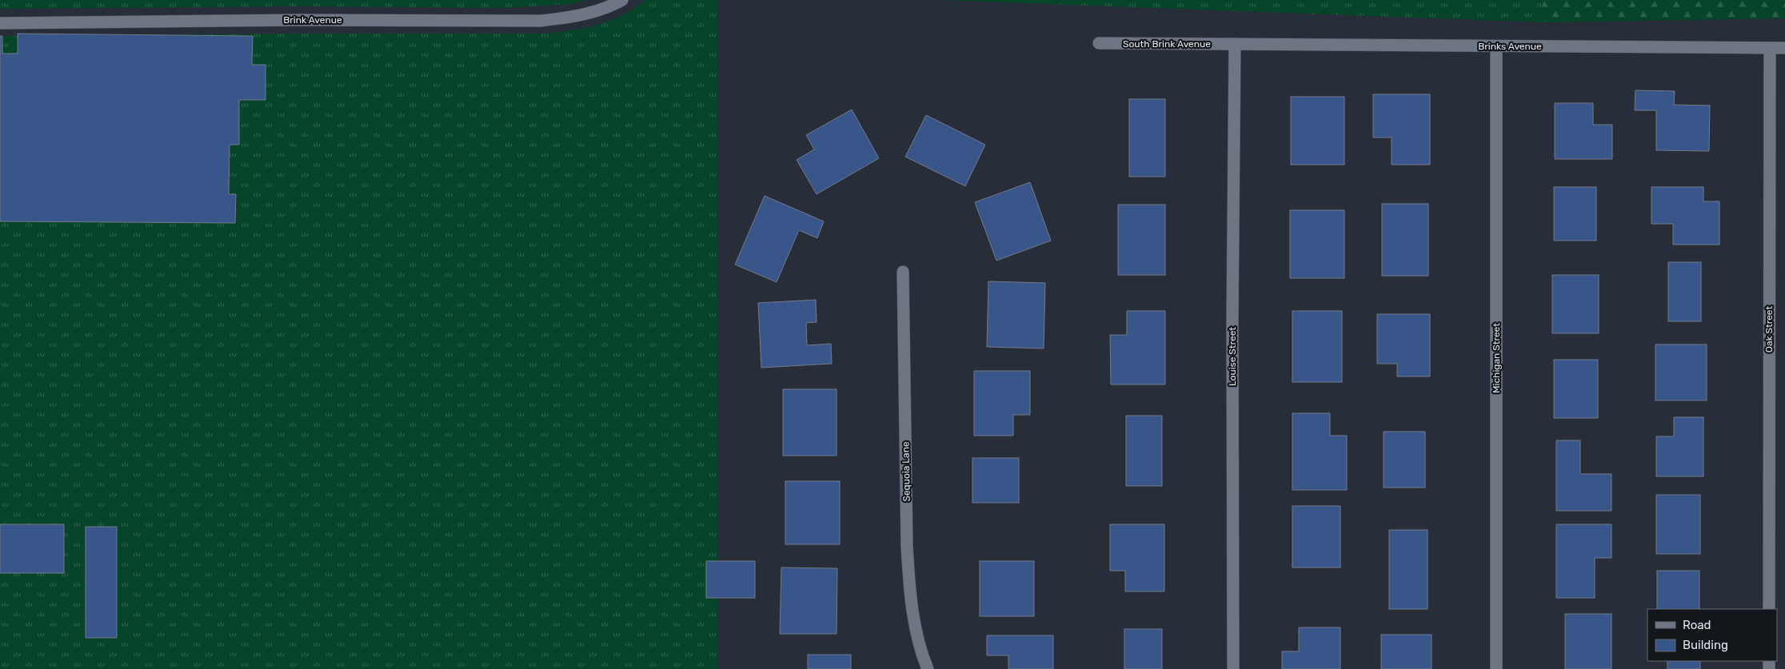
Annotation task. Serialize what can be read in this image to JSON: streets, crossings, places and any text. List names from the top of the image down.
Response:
{
  "streets": {
    "street": [
      "Brink Avenue",
      "South Brink Avenue",
      "Brinks Avenue",
      "Oak Street",
      "Louise Street",
      "Michigan Street",
      "Sequoia Lane"
    ]
  },
  "crossings": [
    ["South Brink Avenue", "Brinks Avenue"],
    ["South Brink Avenue", "Louise Street"],
    ["Brinks Avenue", "Oak Street"],
    ["Brinks Avenue", "Louise Street"],
    ["Brinks Avenue", "Michigan Street"]
  ],
  "legend": ["Road", "Building"]
}
